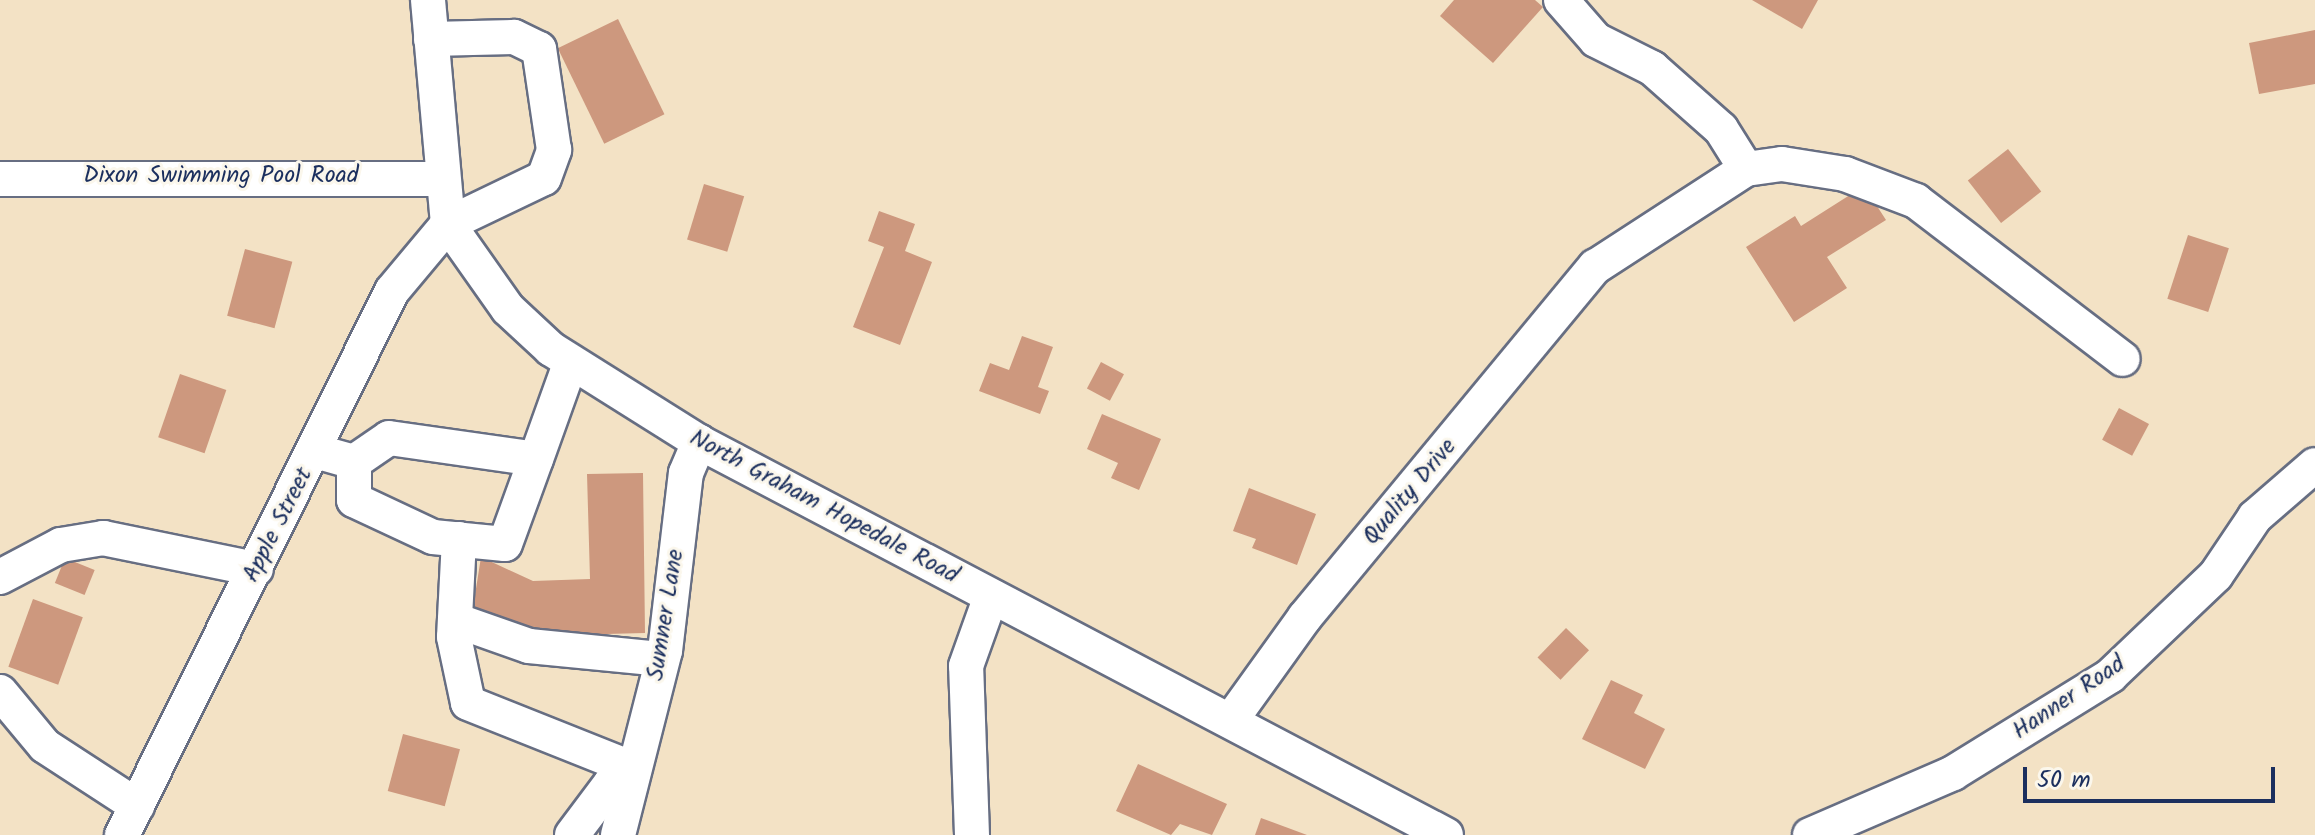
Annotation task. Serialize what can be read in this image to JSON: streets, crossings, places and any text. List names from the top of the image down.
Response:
{
  "streets": {
    "street": [
      "Dixon Swimming Pool Road",
      "Quality Drive",
      "North Graham Hopedale Road",
      "Apple Street",
      "Sumner Lane",
      "Hanner Road"
    ]
  },
  "crossings": [
    ["Dixon Swimming Pool Road", "North Graham Hopedale Road"],
    ["Quality Drive", "North Graham Hopedale Road"],
    ["North Graham Hopedale Road", "Apple Street"],
    ["North Graham Hopedale Road", "Sumner Lane"]
  ],
  "scale_bar": "50 m"
}
